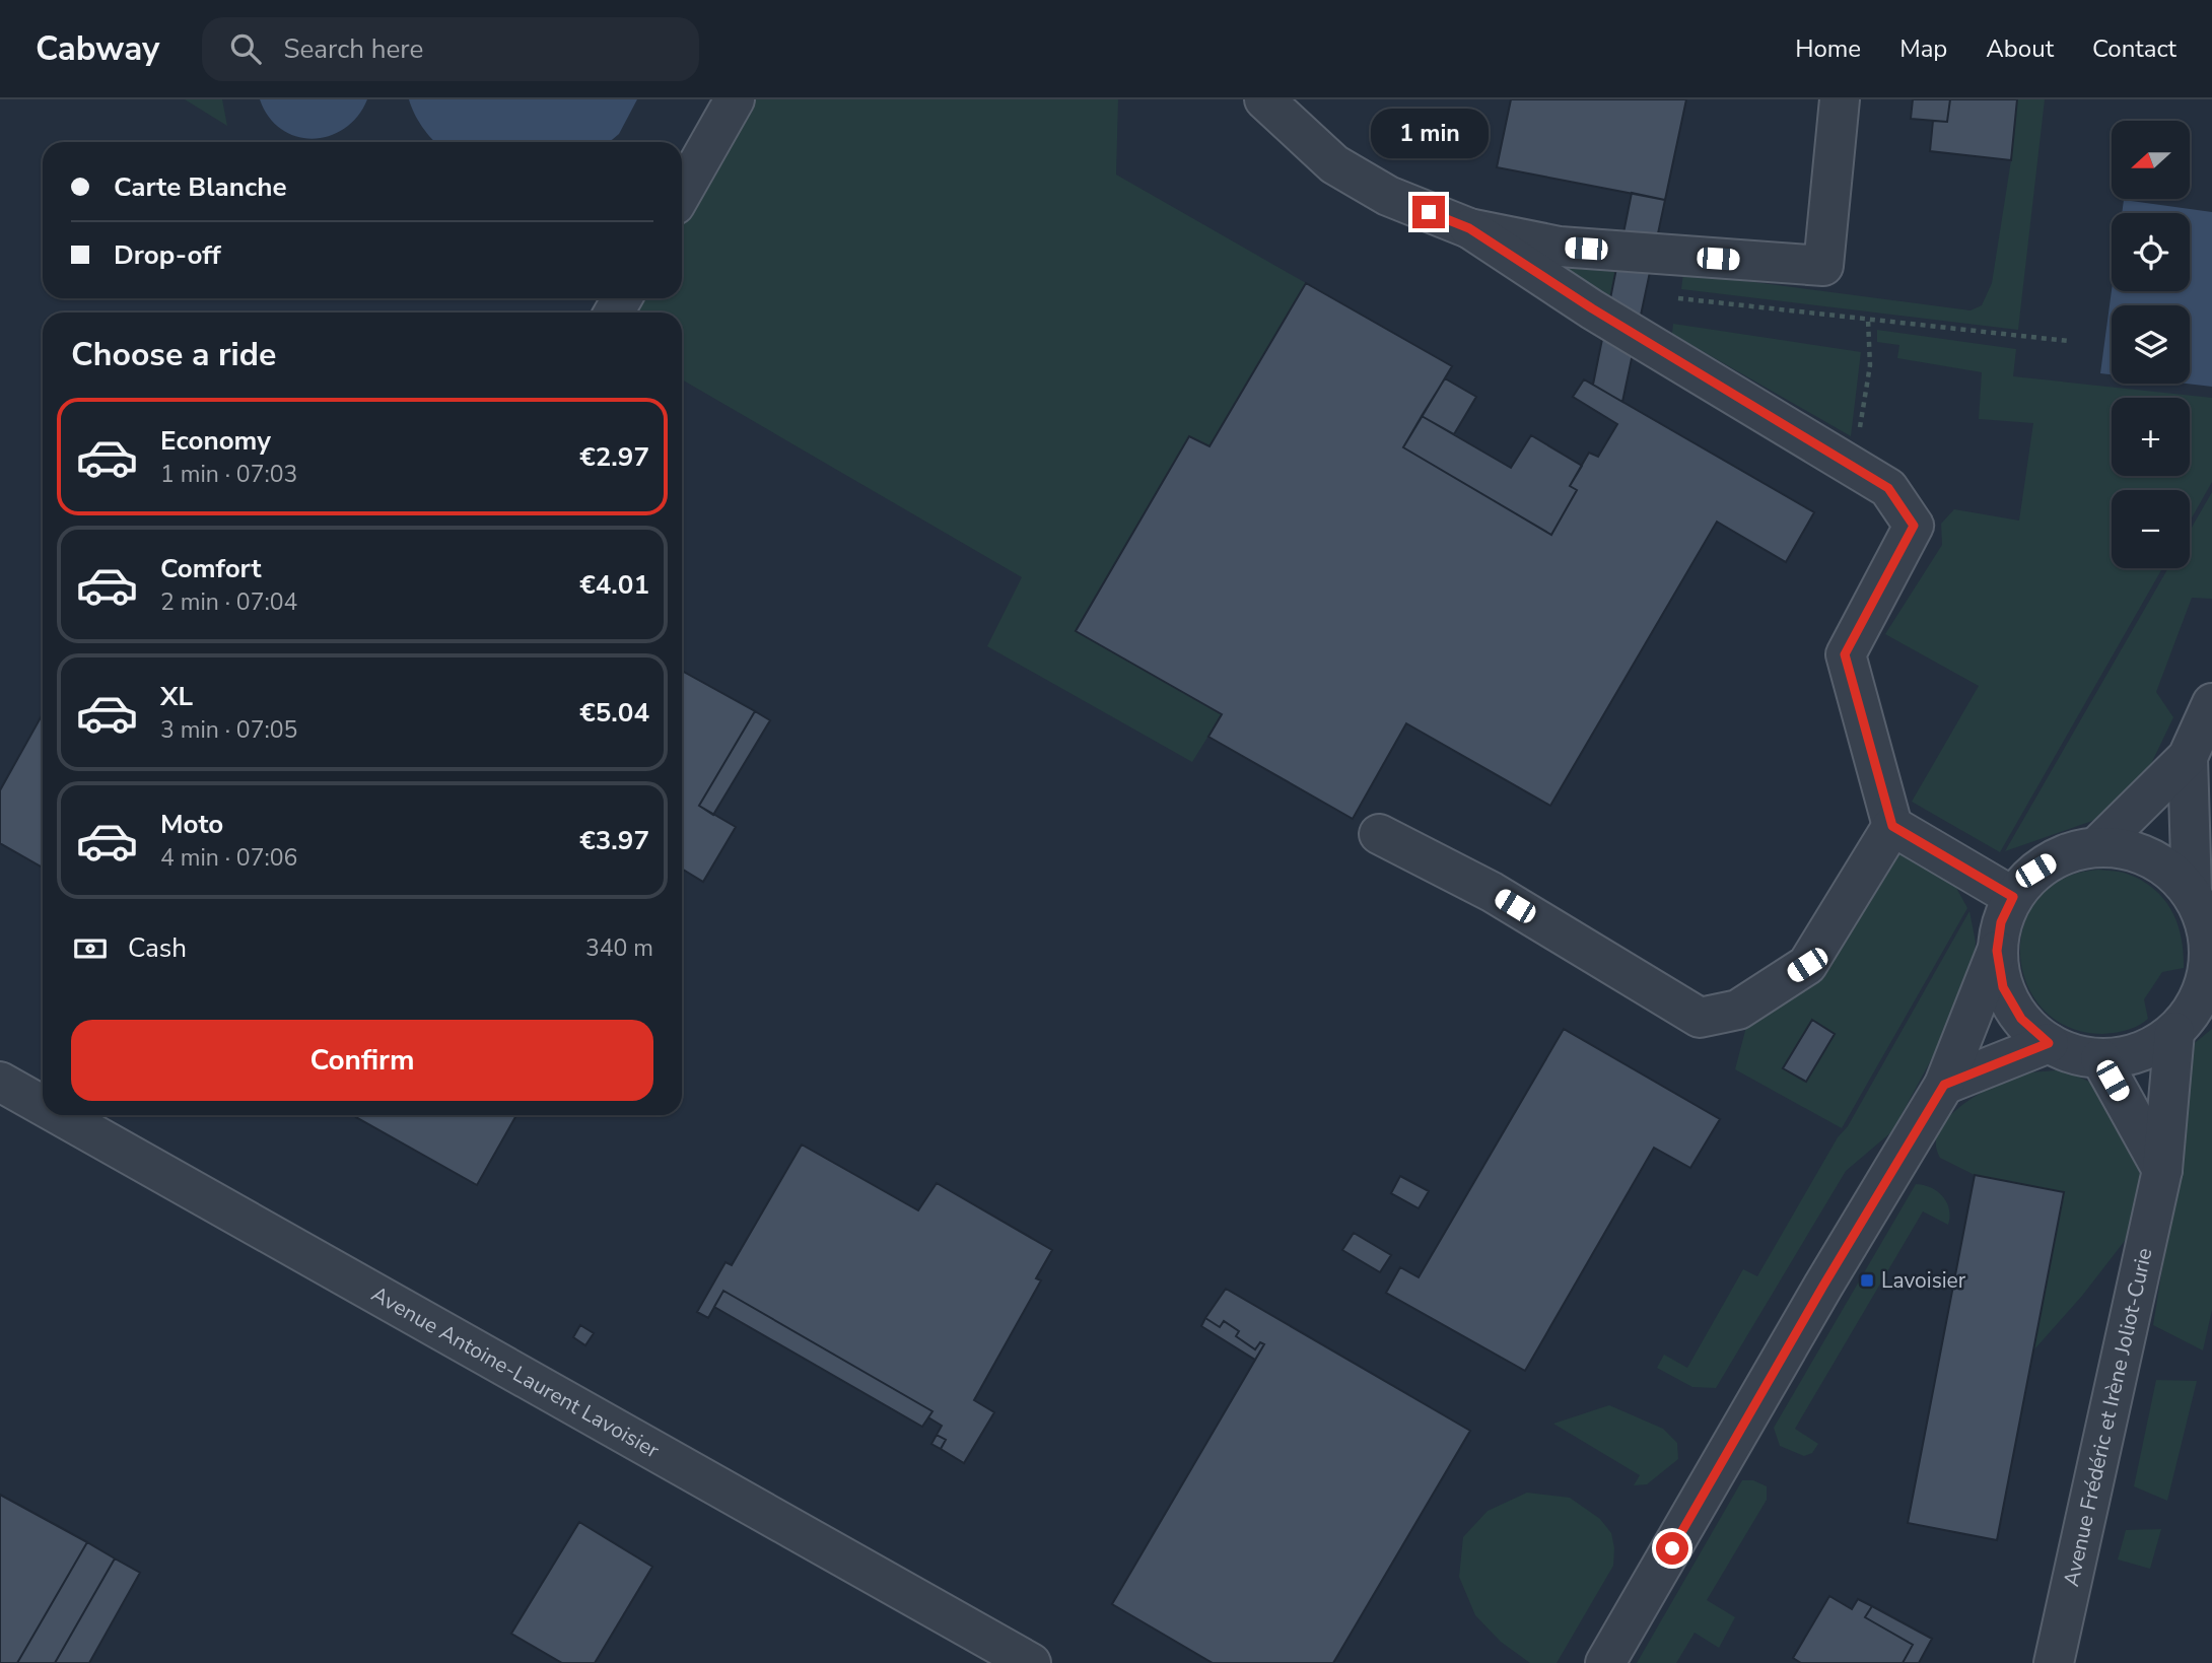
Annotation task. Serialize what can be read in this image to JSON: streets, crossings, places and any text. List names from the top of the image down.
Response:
{
  "streets": {
    "street": ["Avenue Antoine-Laurent Lavoisier", "Avenue Frédéric et Irène Joliot-Curie"]
  },
  "places": {
    "transit": ["Lavoisier"]
  },
  "north": "left",
  "page": {
    "header": "Cabway",
    "search": "Search here",
    "nav": [
      "Home",
      "Map",
      "About",
      "Contact"
    ],
    "bubble": "1 min",
    "map_buttons": ["+", "−"],
    "banner": ["Carte Blanche", "Drop-off"],
    "heading": "Choose a ride",
    "list": [
      {
        "name": "Economy",
        "note": "1 min · 07:03",
        "value": "€2.97"
      },
      {
        "name": "Comfort",
        "note": "2 min · 07:04",
        "value": "€4.01"
      },
      {
        "name": "XL",
        "note": "3 min · 07:05",
        "value": "€5.04"
      },
      {
        "name": "Moto",
        "note": "4 min · 07:06",
        "value": "€3.97"
      }
    ],
    "pay": ["Cash", "340 m"],
    "buttons": "Confirm"
  }
}
